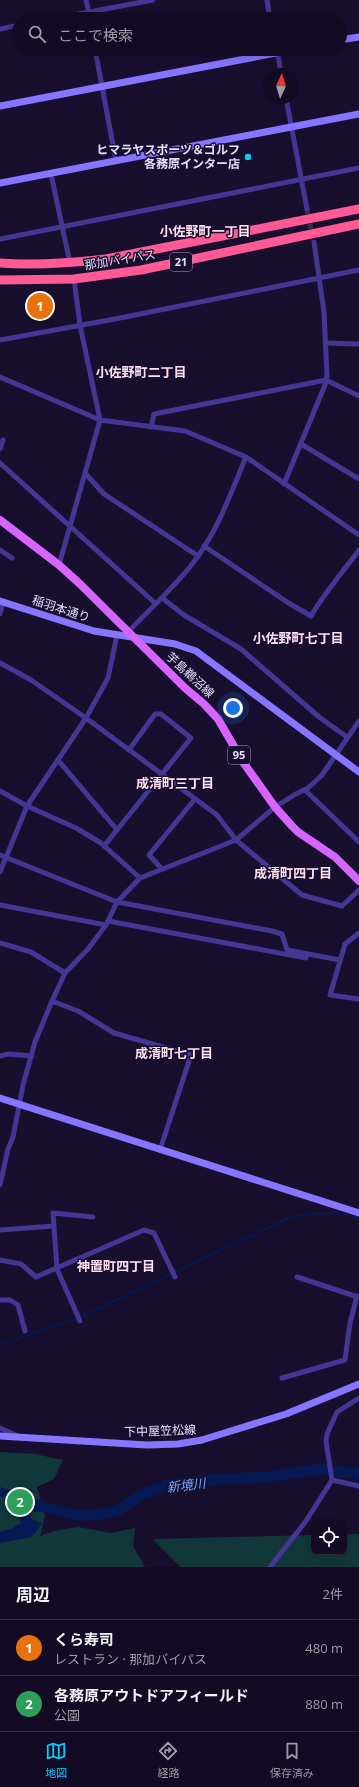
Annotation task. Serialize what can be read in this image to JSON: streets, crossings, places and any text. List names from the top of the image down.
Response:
{
  "streets": {
    "highway": ["那加バイパス", "21"],
    "main road": ["芋島鵜沼線", "95"],
    "street": ["稲羽本通り", "下中屋笠松線"]
  },
  "crossings": [
    ["稲羽本通り", "芋島鵜沼線"]
  ],
  "districts": [
    "小佐野町一丁目",
    "小佐野町二丁目",
    "小佐野町七丁目",
    "成清町三丁目",
    "成清町四丁目",
    "成清町七丁目",
    "神置町四丁目"
  ],
  "water": ["新境川"],
  "places": ["ヒマラヤスポーツ＆ゴルフ 各務原インター店"],
  "north": "top",
  "page": {
    "search": "ここで検索",
    "pins": ["1", "2"],
    "heading": ["周辺", "2件"],
    "list": [
      {
        "mark": "1",
        "name": "くら寿司",
        "note": "レストラン · 那加バイパス",
        "value": "480 m"
      },
      {
        "mark": "2",
        "name": "各務原アウトドアフィールド",
        "note": "公園",
        "value": "880 m"
      }
    ],
    "nav": ["地図", "経路", "保存済み"]
  }
}
